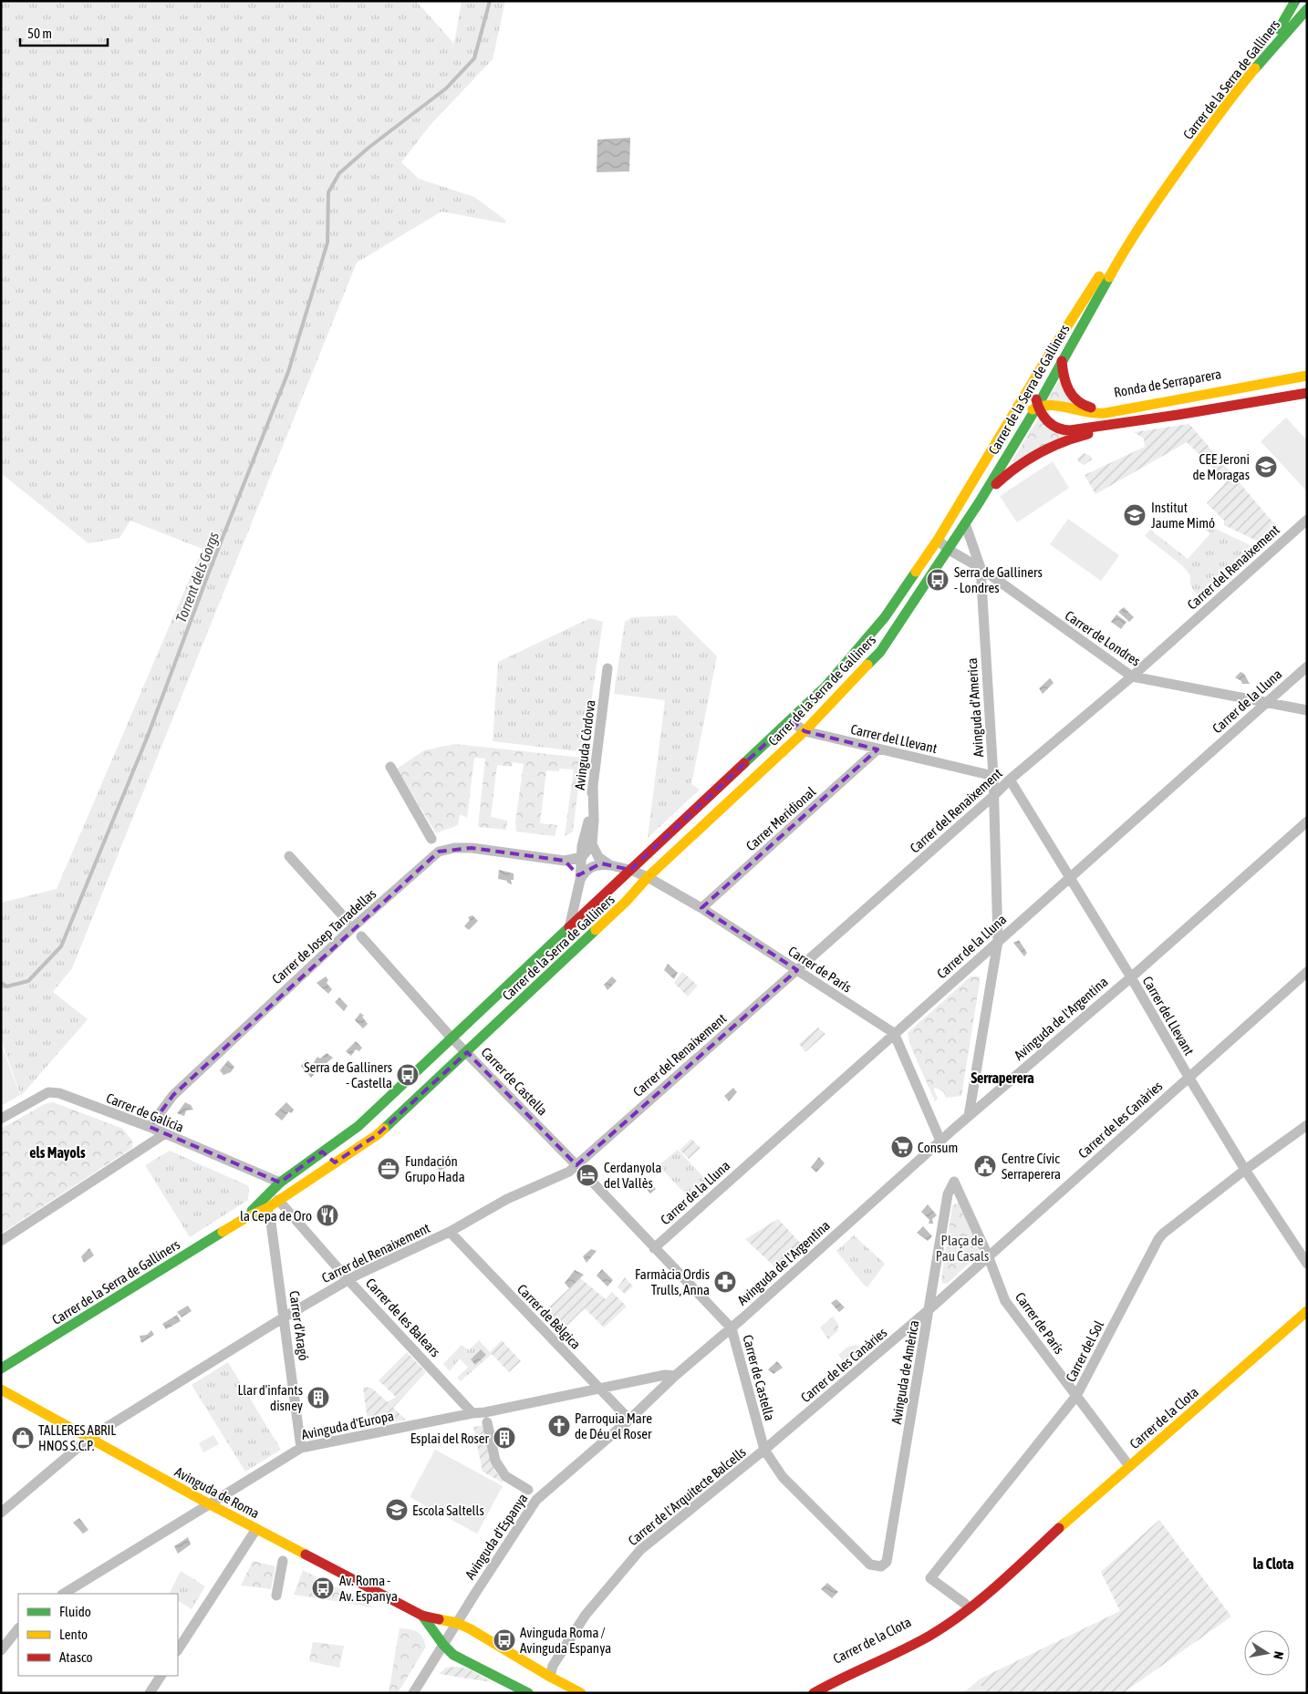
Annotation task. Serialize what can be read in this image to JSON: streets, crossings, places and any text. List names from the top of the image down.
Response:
{
  "streets": {
    "street": [
      "Carrer de la Serra de Galliners",
      "Ronda de Serraparera",
      "Carrer del Renaixement",
      "Carrer de Londres",
      "Carrer de la Lluna",
      "Avinguda d'America",
      "Carrer del Llevant",
      "Avinguda Còrdova",
      "Carrer Meridional",
      "Carrer de Josep Tarradellas",
      "Carrer de París",
      "Avinguda de l'Argentina",
      "Carrer de Castella",
      "Carrer de Galícia",
      "Carrer de les Canàries",
      "Carrer de Bèlgica",
      "Carrer de les Balears",
      "Carrer d'Aragó",
      "Carrer del Sol",
      "Avinguda de Amèrica",
      "Carrer de la Clota",
      "Avinguda d'Europa",
      "Avinguda de Roma",
      "Carrer de l'Arquitecte Balcells",
      "Avinguda d'Espanya"
    ]
  },
  "crossings": [
    ["Carrer de la Serra de Galliners", "Ronda de Serraparera"],
    ["Carrer de la Serra de Galliners", "Carrer de Londres"],
    ["Carrer de la Serra de Galliners", "Carrer del Llevant"],
    ["Carrer de la Serra de Galliners", "Avinguda Còrdova"],
    ["Carrer de la Serra de Galliners", "Carrer de París"],
    ["Carrer de la Serra de Galliners", "Carrer de Castella"],
    ["Carrer de la Serra de Galliners", "Carrer de Galícia"],
    ["Carrer de la Serra de Galliners", "Carrer de les Balears"],
    ["Carrer de la Serra de Galliners", "Carrer d'Aragó"],
    ["Carrer del Renaixement", "Carrer de Londres"],
    ["Carrer del Renaixement", "Avinguda d'America"],
    ["Carrer del Renaixement", "Carrer del Llevant"],
    ["Carrer del Renaixement", "Carrer de París"],
    ["Carrer del Renaixement", "Carrer de Castella"],
    ["Carrer del Renaixement", "Carrer de Bèlgica"],
    ["Carrer del Renaixement", "Carrer de les Balears"],
    ["Carrer del Renaixement", "Carrer d'Aragó"],
    ["Carrer del Renaixement", "Avinguda de Roma"],
    ["Carrer de Londres", "Carrer de la Lluna"],
    ["Carrer de Londres", "Avinguda d'America"],
    ["Carrer de la Lluna", "Avinguda d'America"],
    ["Carrer de la Lluna", "Carrer del Llevant"],
    ["Carrer de la Lluna", "Carrer de París"],
    ["Carrer de la Lluna", "Carrer de Castella"],
    ["Avinguda d'America", "Carrer del Llevant"],
    ["Avinguda d'America", "Avinguda de l'Argentina"],
    ["Carrer del Llevant", "Carrer Meridional"],
    ["Carrer del Llevant", "Avinguda de l'Argentina"],
    ["Carrer del Llevant", "Carrer de les Canàries"],
    ["Carrer del Llevant", "Carrer del Sol"],
    ["Carrer Meridional", "Carrer de París"],
    ["Carrer de Josep Tarradellas", "Carrer de Galícia"],
    ["Carrer de París", "Carrer de les Canàries"],
    ["Carrer de París", "Carrer del Sol"],
    ["Carrer de París", "Avinguda de Amèrica"],
    ["Carrer de París", "Carrer de la Clota"],
    ["Avinguda de l'Argentina", "Carrer de Castella"],
    ["Avinguda de l'Argentina", "Avinguda d'Espanya"],
    ["Carrer de Castella", "Carrer de les Canàries"],
    ["Carrer de Castella", "Avinguda de Amèrica"],
    ["Carrer de Castella", "Carrer de l'Arquitecte Balcells"],
    ["Carrer de Castella", "Avinguda d'Espanya"],
    ["Carrer de les Canàries", "Avinguda de Amèrica"],
    ["Carrer de les Canàries", "Carrer de l'Arquitecte Balcells"],
    ["Carrer de Bèlgica", "Avinguda d'Europa"],
    ["Carrer de Bèlgica", "Avinguda d'Espanya"],
    ["Carrer de les Balears", "Avinguda d'Europa"],
    ["Carrer d'Aragó", "Avinguda d'Europa"],
    ["Carrer del Sol", "Carrer de la Clota"],
    ["Avinguda d'Europa", "Avinguda de Roma"],
    ["Avinguda d'Europa", "Avinguda d'Espanya"],
    ["Avinguda de Roma", "Carrer de l'Arquitecte Balcells"],
    ["Avinguda de Roma", "Avinguda d'Espanya"]
  ],
  "districts": ["Serraperera", "els Mayols", "la Clota"],
  "water": ["Torrent dels Gorgs"],
  "parks": ["Plaça de Pau Casals"],
  "places": {
    "school or university": ["CEE Jeroni de Moragas", "Institut Jaume Mimó", "Escola Saltells"],
    "bus stop": [
      "Serra de Galliners - Londres",
      "Serra de Galliners - Castella",
      "Av. Roma - Av. Espanya",
      "Avinguda Roma / Avinguda Espanya"
    ],
    "supermarket": ["Consum"],
    "public building": ["Centre Cívic Serraperera"],
    "office": ["Fundación Grupo Hada"],
    "hotel": ["Cerdanyola del Vallès"],
    "restaurant": ["la Cepa de Oro"],
    "pharmacy": ["Farmàcia Ordis Trulls, Anna"],
    "building": ["Llar d'infants disney", "Esplai del Roser"],
    "church": ["Parroquia Mare de Déu el Roser"],
    "shop": ["TALLERES ABRIL HNOS S.C.P."]
  },
  "legend": ["Fluido", "Lento", "Atasco"],
  "scale_bar": "50 m",
  "north": "right"
}
